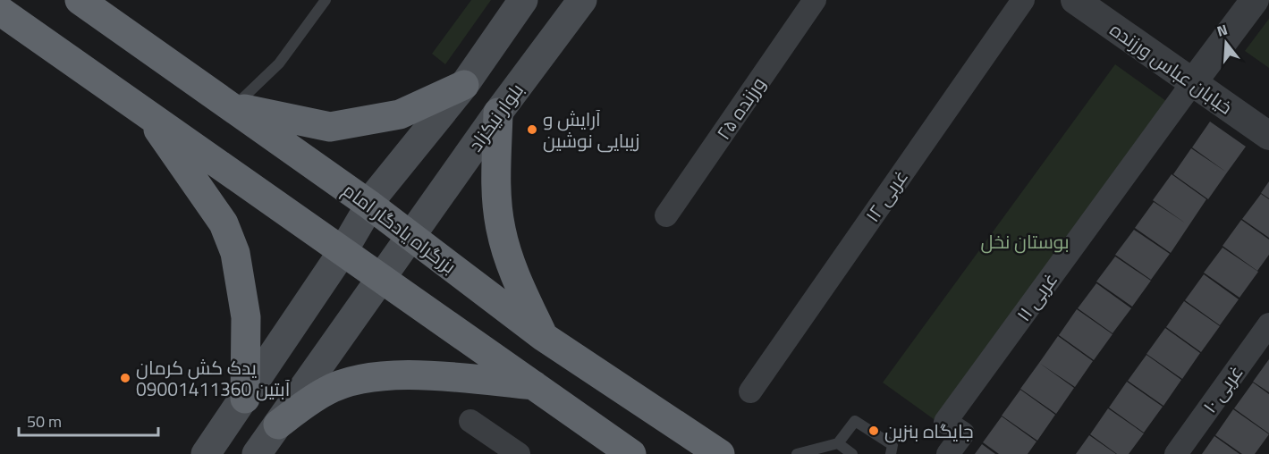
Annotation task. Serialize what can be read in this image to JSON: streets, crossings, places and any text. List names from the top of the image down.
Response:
{
  "streets": {
    "highway": ["بزرگراه یادگار امام"],
    "main road": ["بلوار نیکزاد"],
    "street": [
      "خیابان عباس ورزنده",
      "ورزنده ۲۵",
      "غربی ۱۲",
      "غربی ۱۱",
      "غربی ۱۰"
    ]
  },
  "crossings": [
    ["خیابان عباس ورزنده", "غربی ۱۱"],
    ["بلوار نیکزاد", "بزرگراه یادگار امام"]
  ],
  "parks": ["بوستان نخل"],
  "places": ["آرایش و زیبایی نوشین", "یدک کش کرمان آبتین 09001411360", "جایگاه بنزین"],
  "scale_bar": "50 m",
  "north": "top"
}
